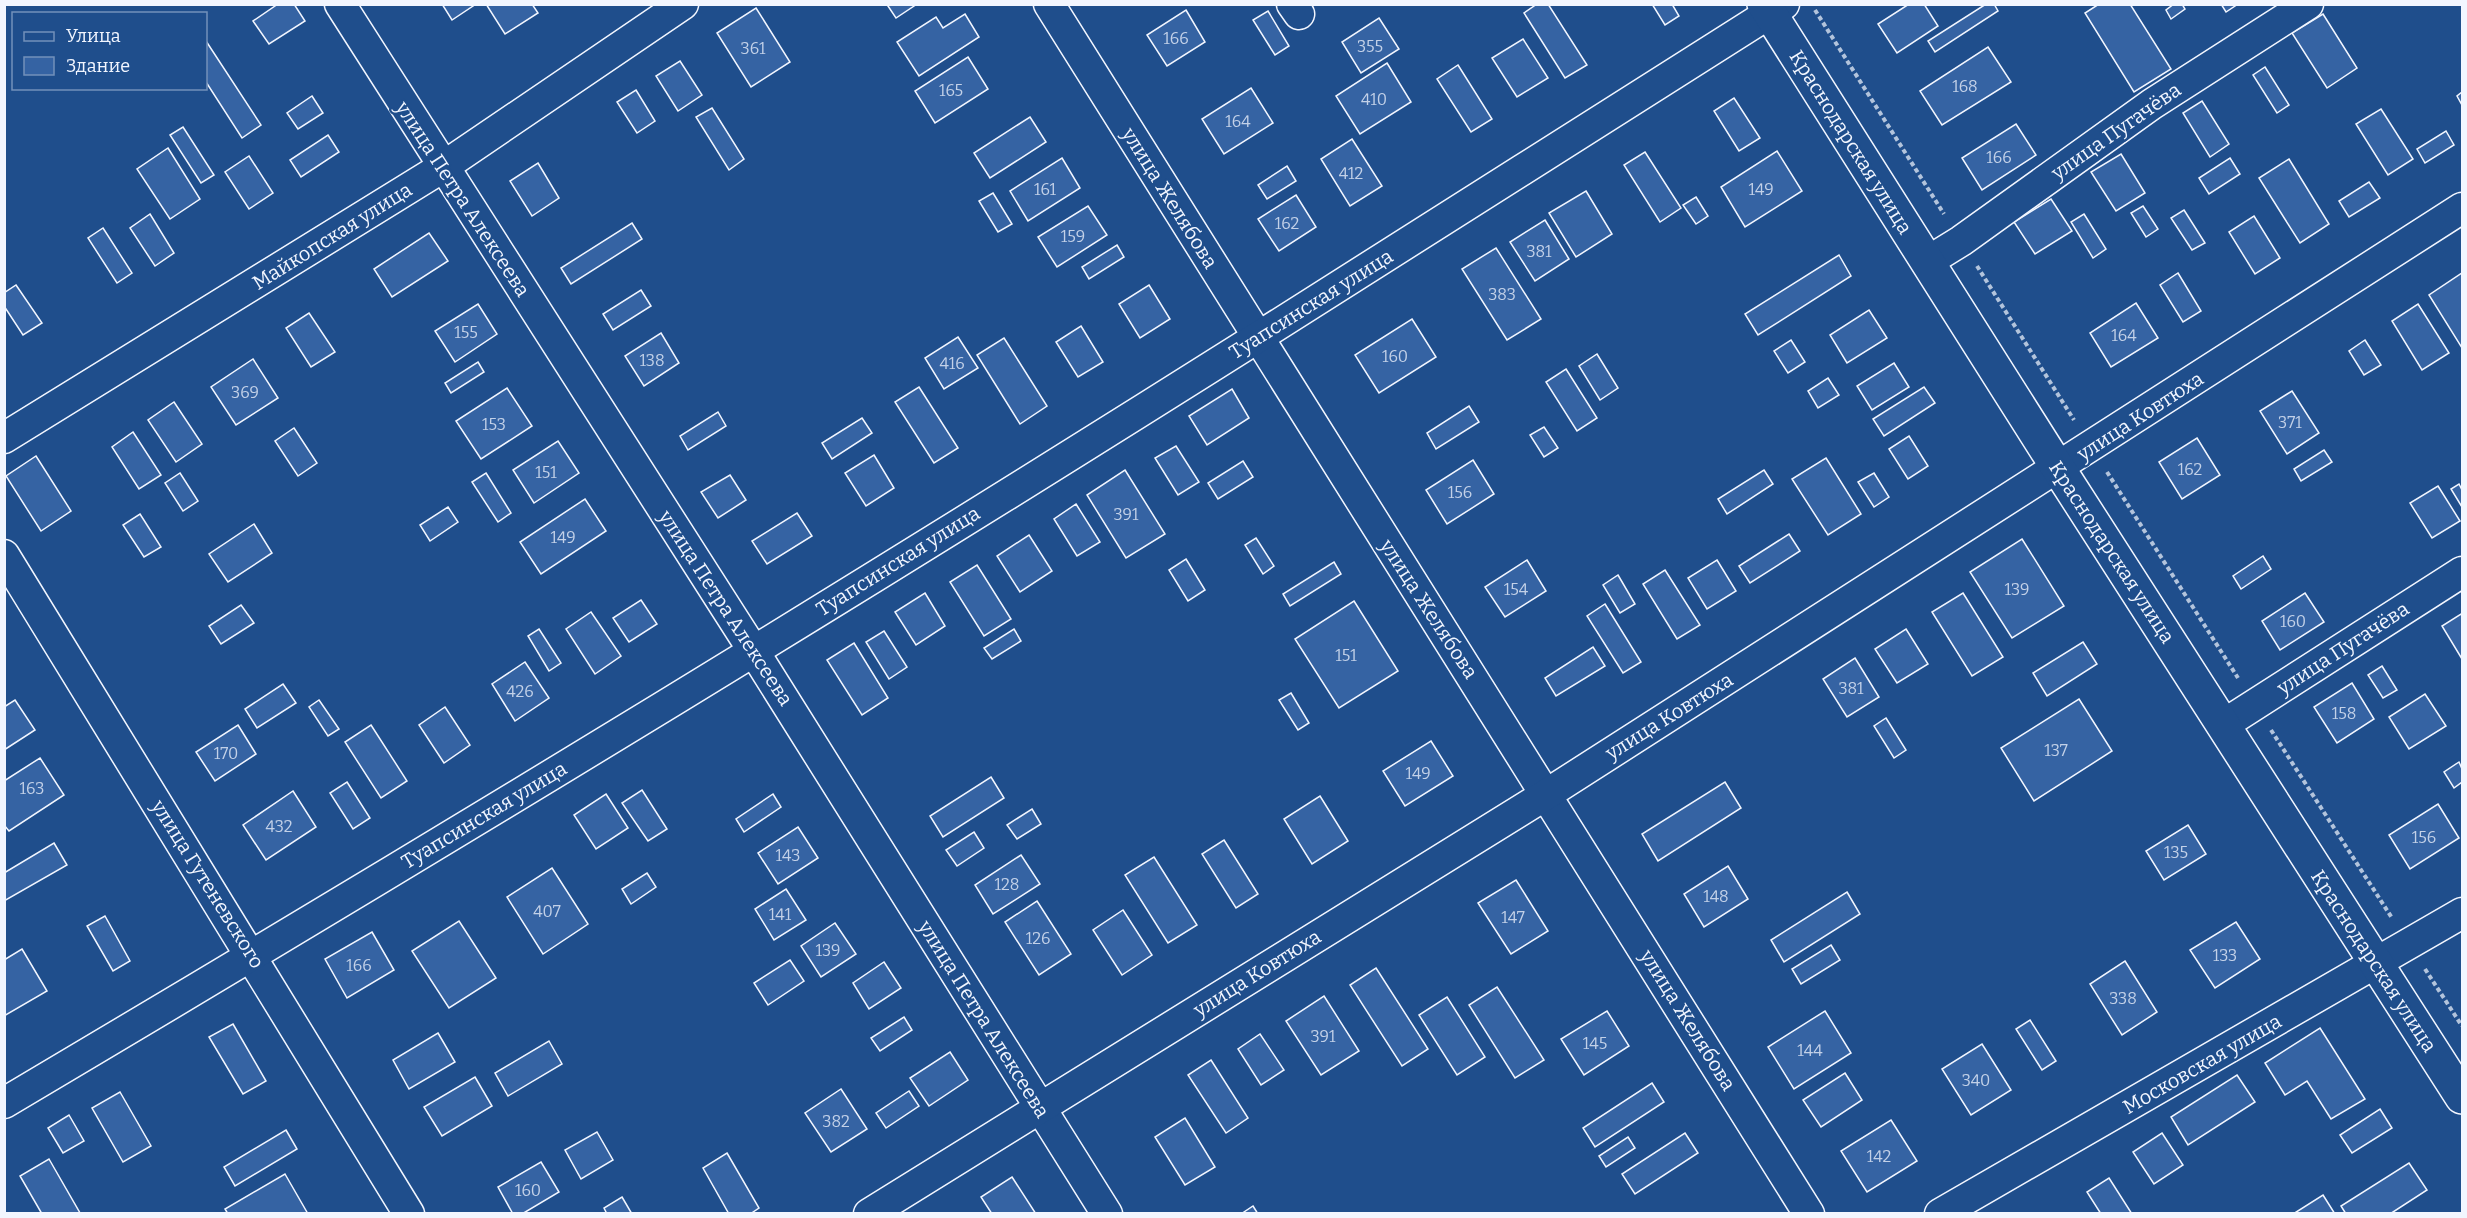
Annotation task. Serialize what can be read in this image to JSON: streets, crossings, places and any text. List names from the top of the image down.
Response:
{
  "streets": {
    "main road": ["Краснодарская улица"],
    "street": [
      "улица Пугачёва",
      "улица Желябова",
      "улица Петра Алексеева",
      "Майкопская улица",
      "Туапсинская улица",
      "улица Ковтюха",
      "улица Гутеневского",
      "Московская улица"
    ]
  },
  "crossings": [
    ["улица Пугачёва", "Краснодарская улица"],
    ["Краснодарская улица", "Туапсинская улица"],
    ["Краснодарская улица", "улица Ковтюха"],
    ["Краснодарская улица", "Московская улица"],
    ["улица Желябова", "Туапсинская улица"],
    ["улица Желябова", "улица Ковтюха"],
    ["улица Петра Алексеева", "Майкопская улица"],
    ["улица Петра Алексеева", "Туапсинская улица"],
    ["улица Петра Алексеева", "улица Ковтюха"],
    ["Туапсинская улица", "улица Гутеневского"]
  ],
  "house_numbers": [
    "166",
    "355",
    "361",
    "168",
    "165",
    "410",
    "164",
    "166",
    "412",
    "161",
    "149",
    "162",
    "159",
    "381",
    "383",
    "155",
    "164",
    "160",
    "138",
    "416",
    "369",
    "371",
    "153",
    "162",
    "151",
    "156",
    "391",
    "149",
    "154",
    "139",
    "160",
    "151",
    "381",
    "426",
    "158",
    "137",
    "170",
    "149",
    "163",
    "432",
    "156",
    "135",
    "143",
    "128",
    "148",
    "407",
    "141",
    "147",
    "126",
    "139",
    "133",
    "166",
    "338",
    "391",
    "145",
    "144",
    "340",
    "382",
    "142",
    "160"
  ],
  "legend": ["Улица", "Здание"]
}
